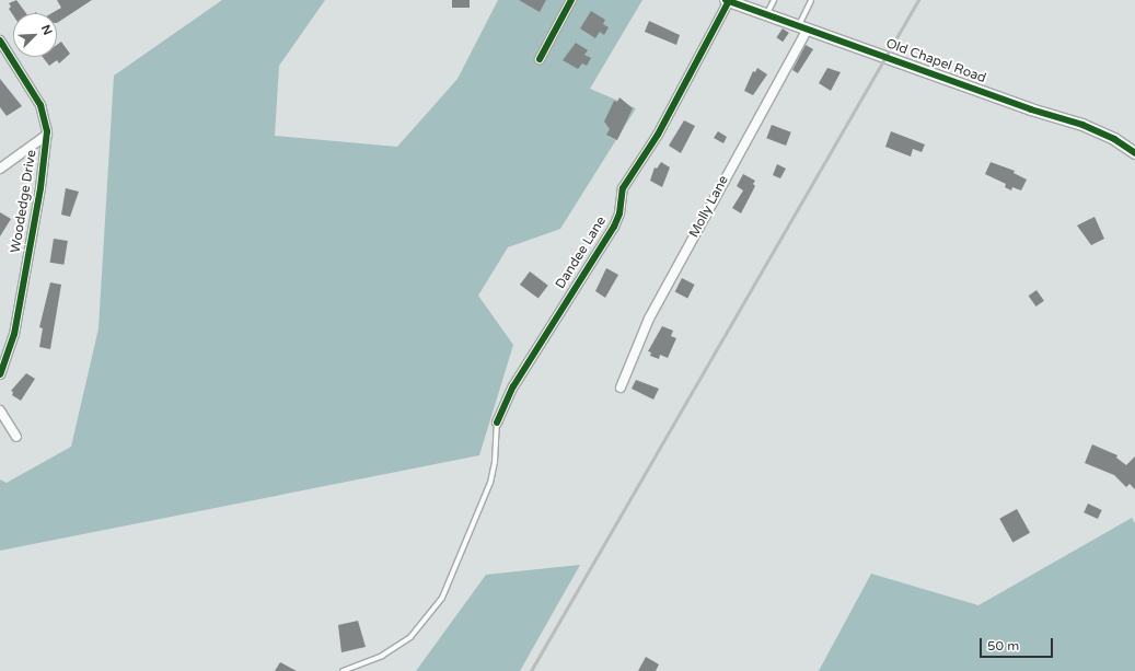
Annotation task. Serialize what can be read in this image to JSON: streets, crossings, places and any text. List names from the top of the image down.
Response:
{
  "streets": {
    "street": [
      "Old Chapel Road",
      "Woodedge Drive",
      "Molly Lane",
      "Dandee Lane"
    ]
  },
  "crossings": [
    ["Old Chapel Road", "Molly Lane"],
    ["Old Chapel Road", "Dandee Lane"]
  ],
  "scale_bar": "50 m",
  "north": "top right"
}
